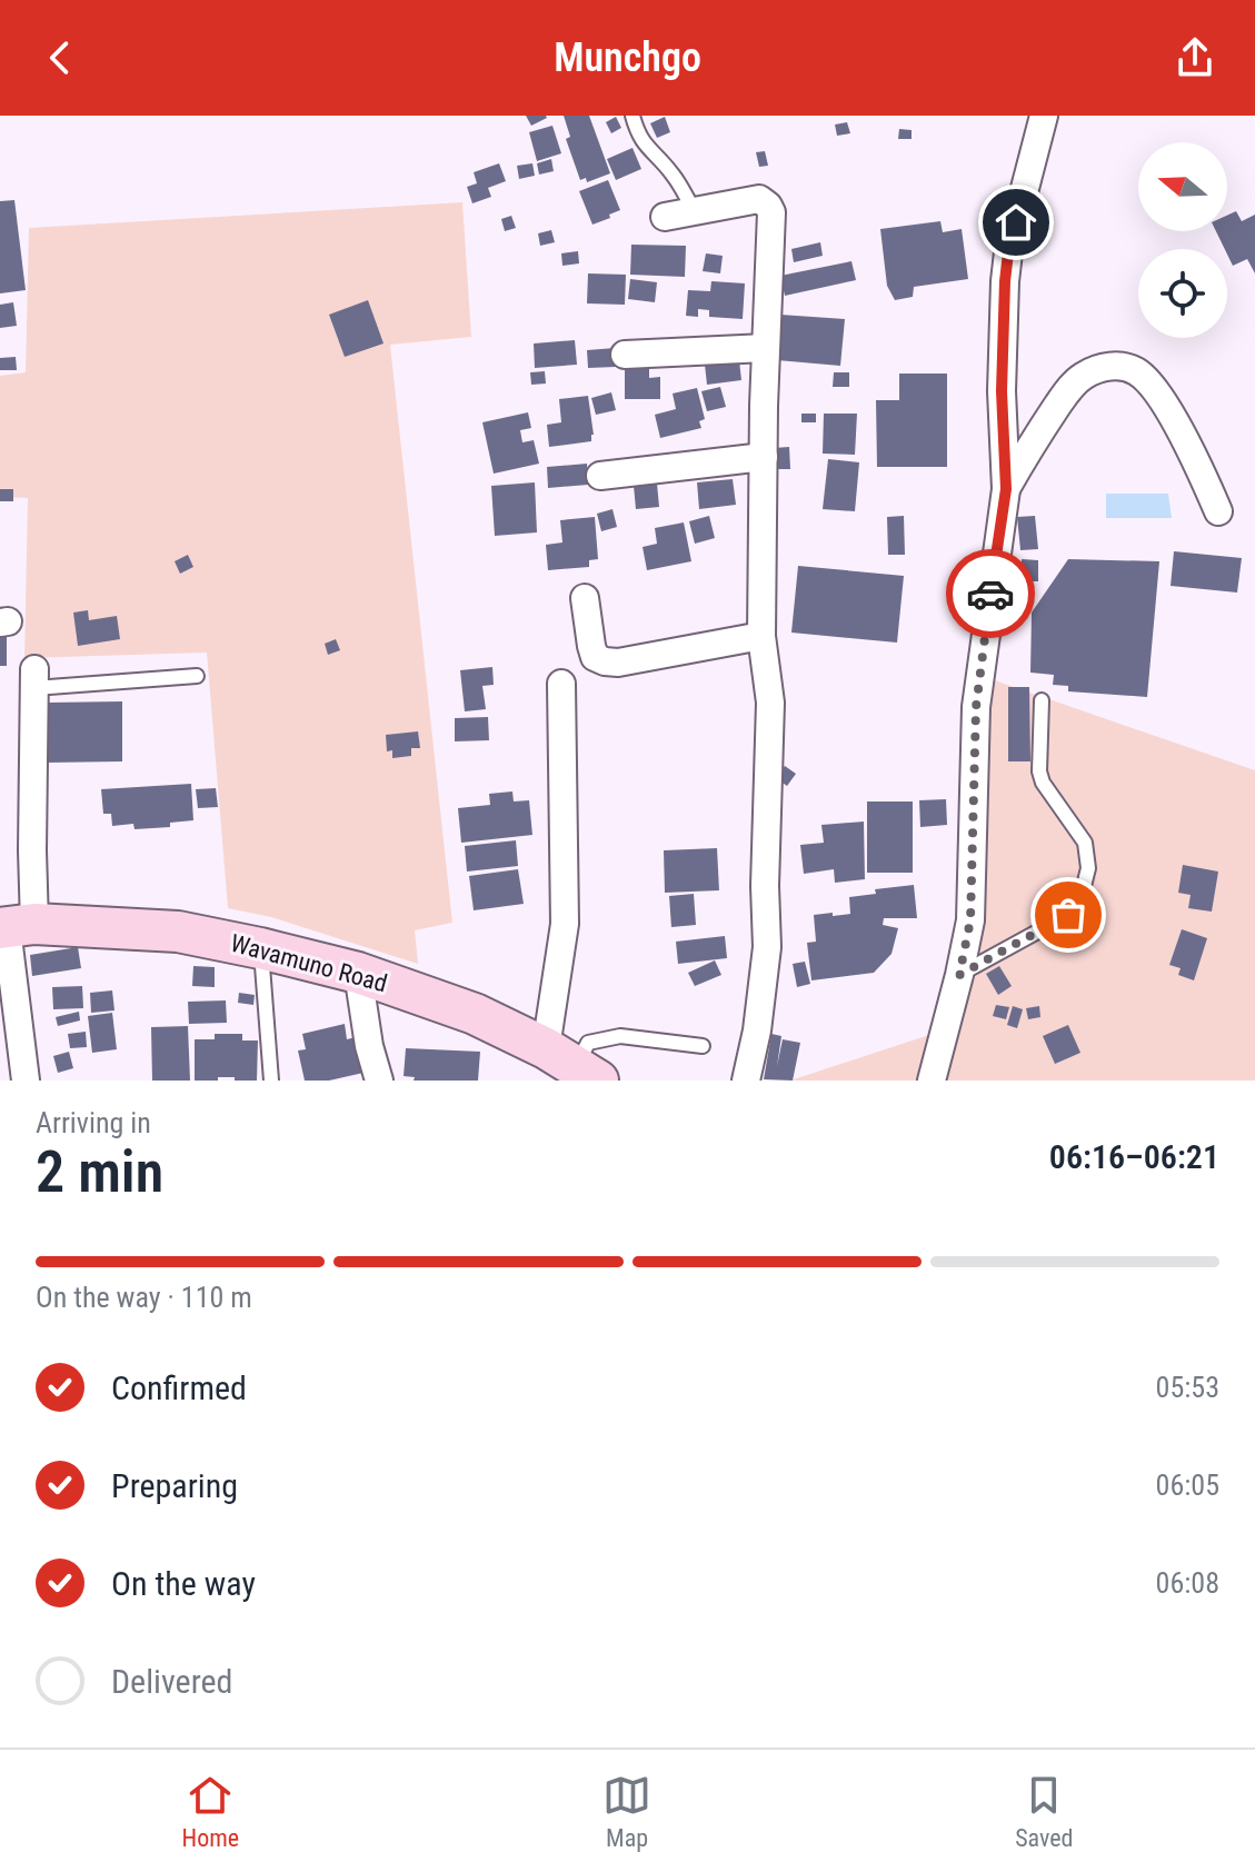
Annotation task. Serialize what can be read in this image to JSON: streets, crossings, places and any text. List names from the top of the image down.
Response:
{
  "streets": {
    "main road": ["Wavamuno Road"]
  },
  "north": "left",
  "page": {
    "header": "Munchgo",
    "heading": ["2 min", "Arriving in", "06:16–06:21"],
    "bar": "On the way · 110 m",
    "list": [
      ["Confirmed", "05:53"],
      ["Preparing", "06:05"],
      ["On the way", "06:08"],
      "Delivered"
    ],
    "tabs": ["Home", "Map", "Saved"]
  }
}
